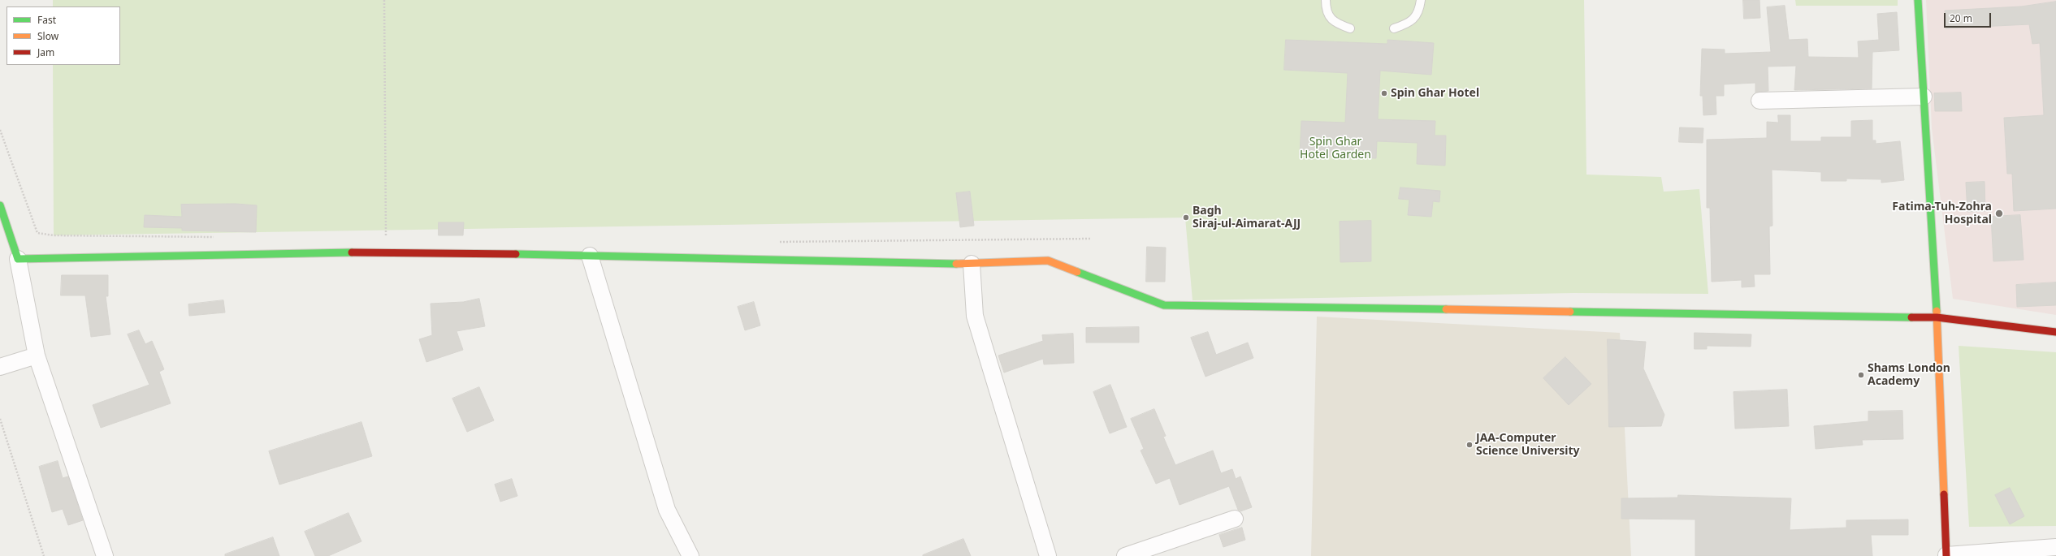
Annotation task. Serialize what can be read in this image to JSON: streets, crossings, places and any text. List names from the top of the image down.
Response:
{
  "parks": ["Spin Ghar Hotel Garden"],
  "places": [
    "Spin Ghar Hotel",
    "Fatima-Tuh-Zohra Hospital",
    "Bagh Siraj-ul-Aimarat-AJJ",
    "Shams London Academy",
    "JAA-Computer Science University"
  ],
  "legend": ["Fast", "Slow", "Jam"],
  "scale_bar": "20 m"
}
